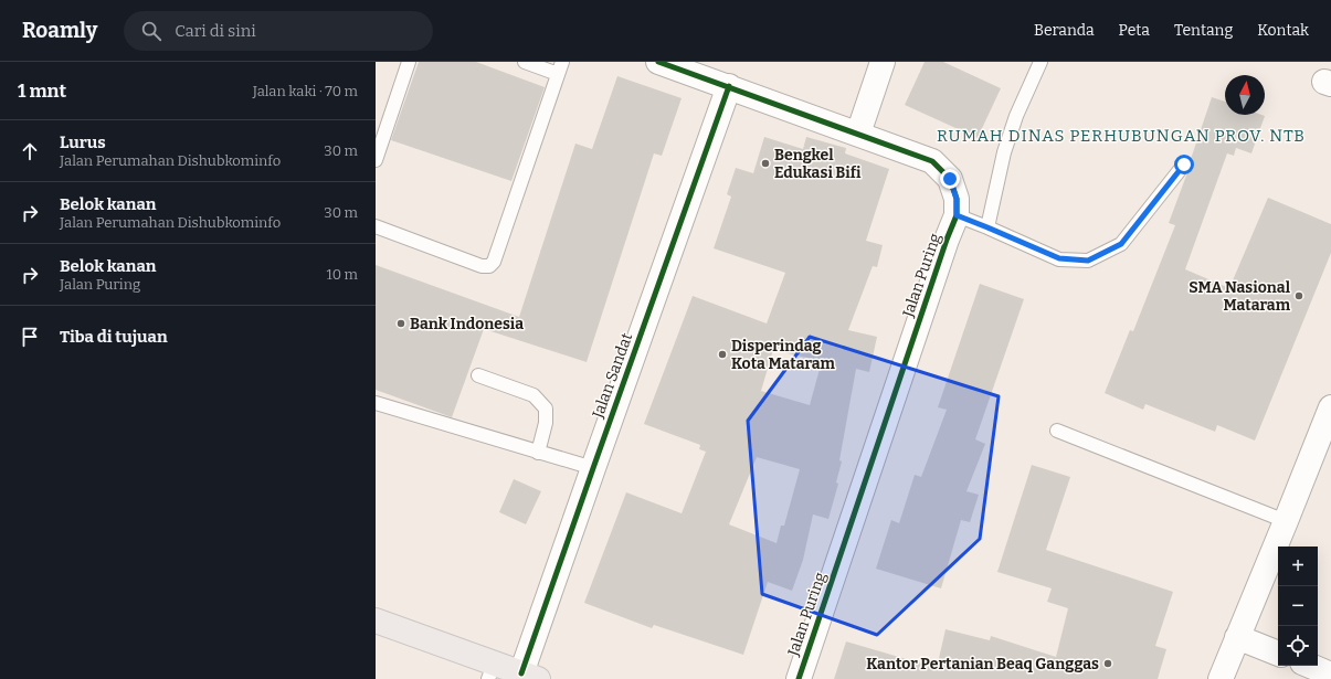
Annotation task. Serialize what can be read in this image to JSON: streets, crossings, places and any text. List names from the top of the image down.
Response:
{
  "streets": {
    "street": ["Jalan Puring", "Jalan Sandat"]
  },
  "crossings": [
    ["Jalan Puring", "Jalan Sandat"]
  ],
  "districts": ["RUMAH DINAS PERHUBUNGAN PROV. NTB"],
  "places": [
    "Bengkel Edukasi Bifi",
    "SMA Nasional Mataram",
    "Bank Indonesia",
    "Disperindag Kota Mataram",
    "Kantor Pertanian Beaq Ganggas"
  ],
  "north": "top",
  "page": {
    "header": "Roamly",
    "search": "Cari di sini",
    "nav": [
      "Beranda",
      "Peta",
      "Tentang",
      "Kontak"
    ],
    "heading": ["1 mnt", "Jalan kaki · 70 m"],
    "list": [
      ["Lurus", "Jalan Perumahan Dishubkominfo", "30 m"],
      ["Belok kanan", "Jalan Perumahan Dishubkominfo", "30 m"],
      ["Belok kanan", "Jalan Puring", "10 m"],
      "Tiba di tujuan"
    ],
    "map_buttons": ["+", "−"]
  }
}
